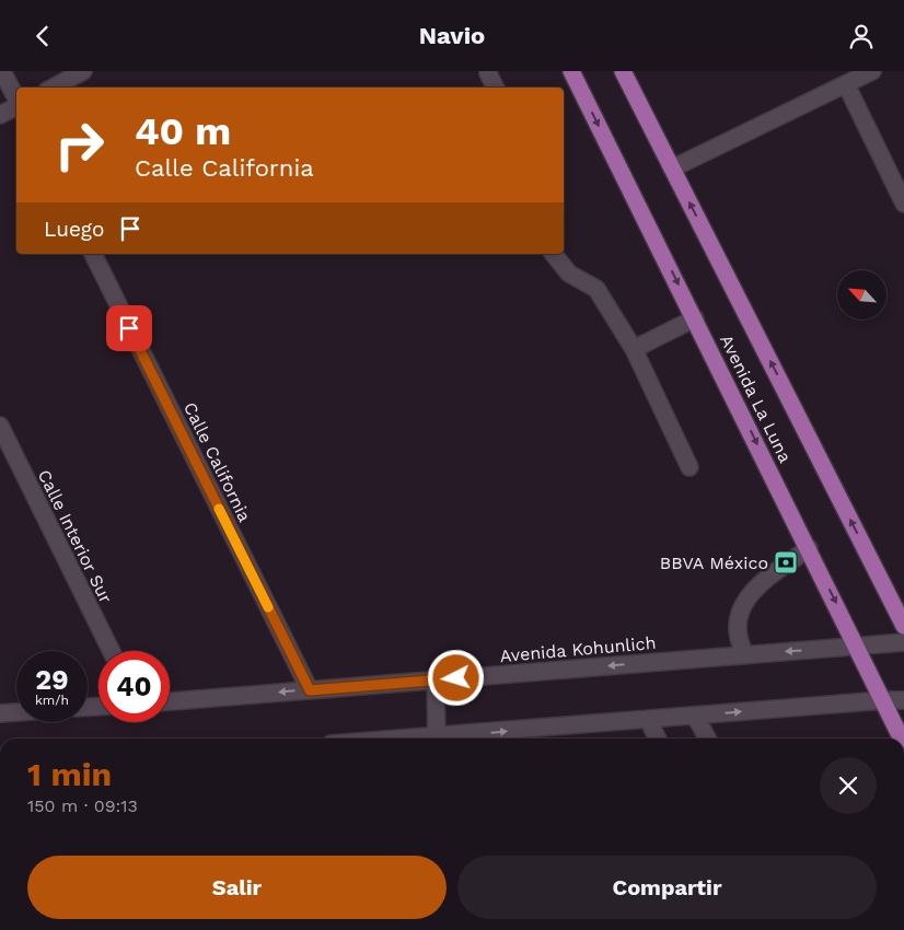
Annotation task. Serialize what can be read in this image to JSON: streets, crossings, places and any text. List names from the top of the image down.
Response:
{
  "streets": {
    "main road": ["Avenida La Luna"],
    "street": ["Calle California", "Calle Interior Sur", "Avenida Kohunlich"]
  },
  "crossings": [
    ["Avenida La Luna", "Avenida Kohunlich"],
    ["Calle California", "Avenida Kohunlich"]
  ],
  "places": {
    "bank": ["BBVA México"]
  },
  "north": "top left",
  "page": {
    "header": "Navio",
    "turn": ["40 m", "Calle California"],
    "then": "Luego",
    "speed": "29 km/h",
    "limit": "40",
    "heading": ["1 min", "150 m · 09:13"],
    "buttons": ["Salir", "Compartir"]
  }
}
